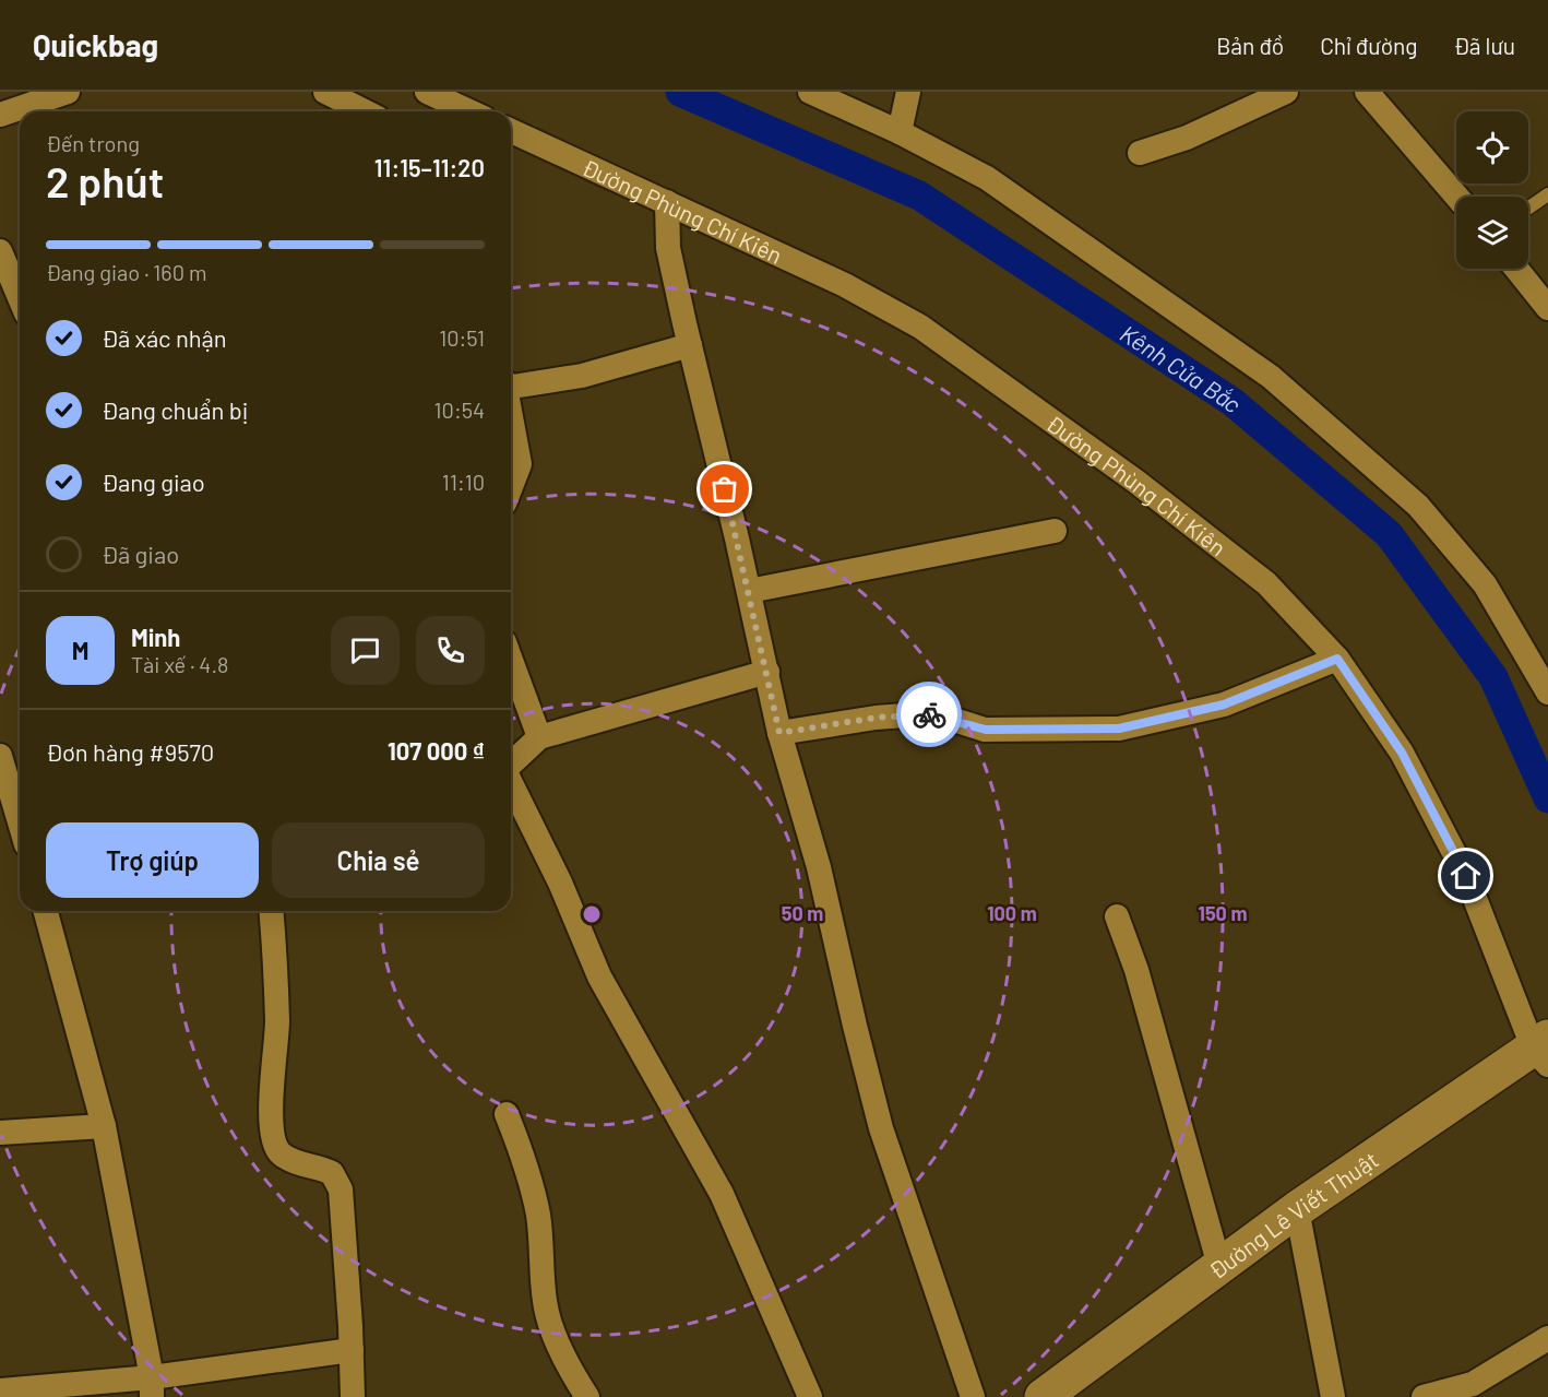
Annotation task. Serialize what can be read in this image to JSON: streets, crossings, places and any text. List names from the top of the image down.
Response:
{
  "streets": {
    "main road": ["Đường Lê Viết Thuật"],
    "street": ["Đường Phùng Chí Kiên"]
  },
  "crossings": [
    ["Đường Phùng Chí Kiên", "Đường Lê Viết Thuật"]
  ],
  "water": ["Kênh Cửa Bắc"],
  "page": {
    "header": "Quickbag",
    "nav": ["Bản đồ", "Chỉ đường", "Đã lưu"],
    "heading": ["2 phút", "Đến trong", "11:15–11:20"],
    "panel": [
      "Minh",
      "Tài xế · 4.8",
      "Đơn hàng #9570",
      "107 000 ₫"
    ],
    "bar": "Đang giao · 160 m",
    "list": [
      ["Đã xác nhận", "10:51"],
      ["Đang chuẩn bị", "10:54"],
      ["Đang giao", "11:10"],
      "Đã giao"
    ],
    "round": "M",
    "buttons": ["Trợ giúp", "Chia sẻ"]
  },
  "rings": ["50 m", "100 m", "150 m"]
}
